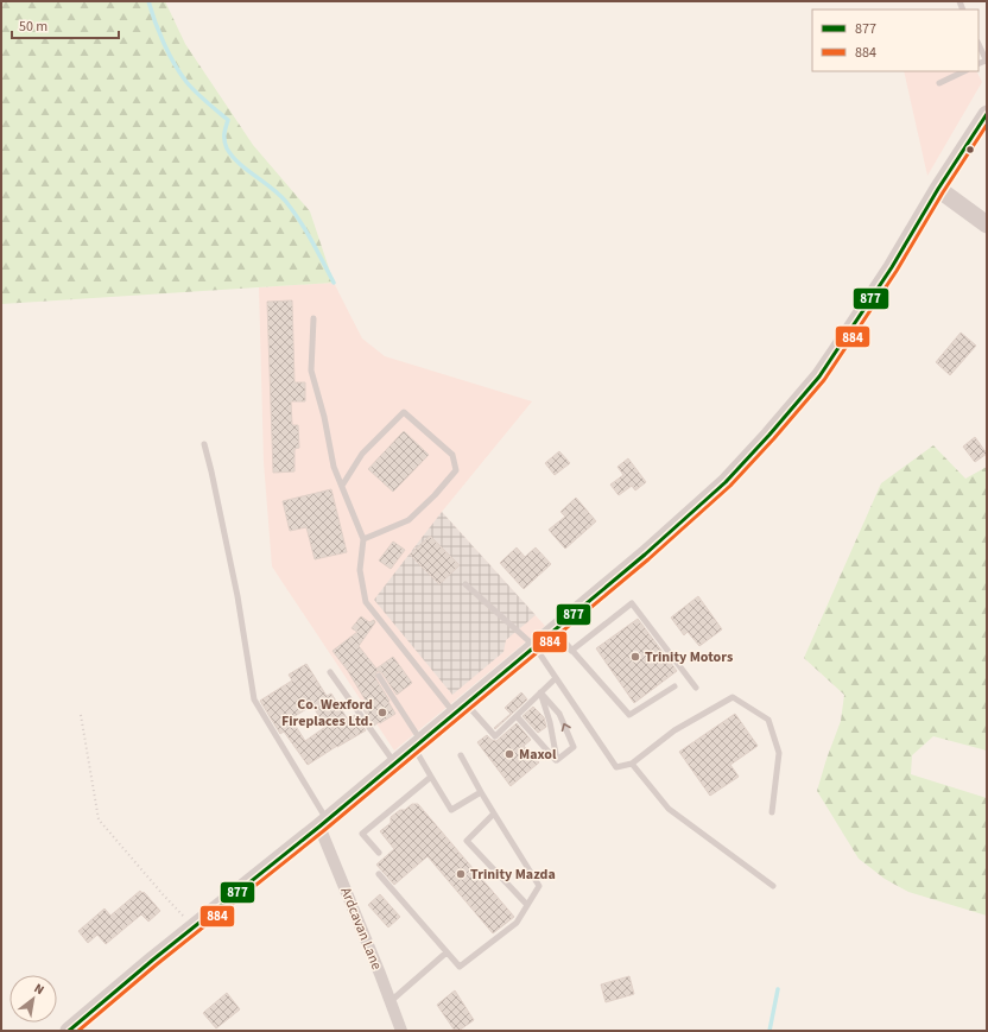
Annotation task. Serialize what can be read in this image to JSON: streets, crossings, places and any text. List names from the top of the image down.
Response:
{
  "streets": {
    "street": ["Ardcavan Lane"]
  },
  "places": [
    "Trinity Motors",
    "Co. Wexford Fireplaces Ltd.",
    "Maxol",
    "Trinity Mazda"
  ],
  "lines": ["transit line 877", "transit line 884"],
  "legend": ["877", "884"],
  "scale_bar": "50 m",
  "north": "top right"
}
